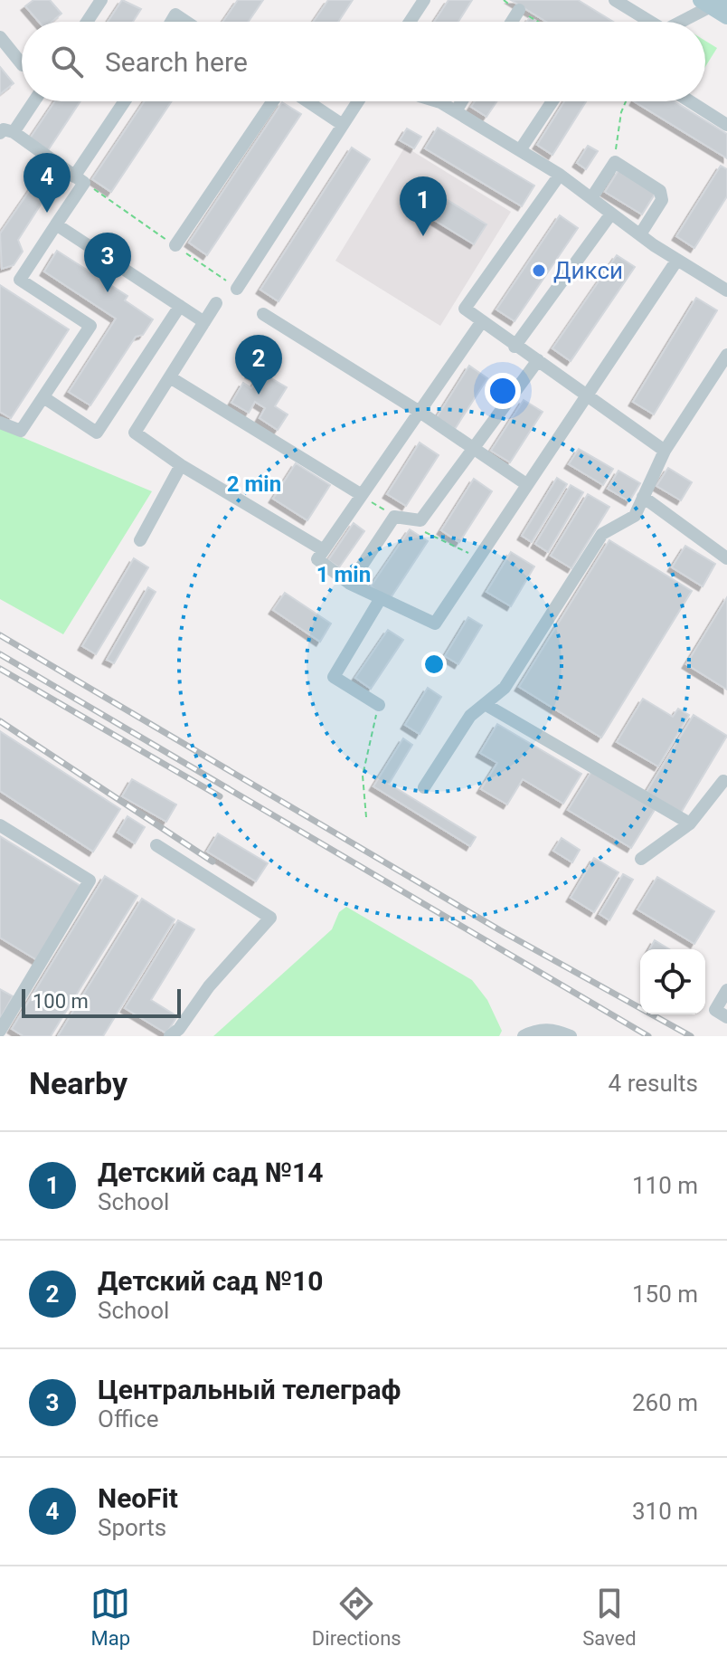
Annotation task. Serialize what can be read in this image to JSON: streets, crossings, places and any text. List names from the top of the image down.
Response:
{
  "places": ["Дикси"],
  "scale_bar": "100 m",
  "page": {
    "search": "Search here",
    "pins": [
      "4",
      "1",
      "3",
      "2"
    ],
    "scale": "100 m",
    "heading": ["Nearby", "4 results"],
    "list": [
      {
        "mark": "1",
        "name": "Детский сад №14",
        "note": "School",
        "value": "110 m"
      },
      {
        "mark": "2",
        "name": "Детский сад №10",
        "note": "School",
        "value": "150 m"
      },
      {
        "mark": "3",
        "name": "Центральный телеграф",
        "note": "Office",
        "value": "260 m"
      },
      {
        "mark": "4",
        "name": "NeoFit",
        "note": "Sports",
        "value": "310 m"
      }
    ],
    "nav": ["Map", "Directions", "Saved"]
  },
  "rings": ["2 min", "1 min"]
}
